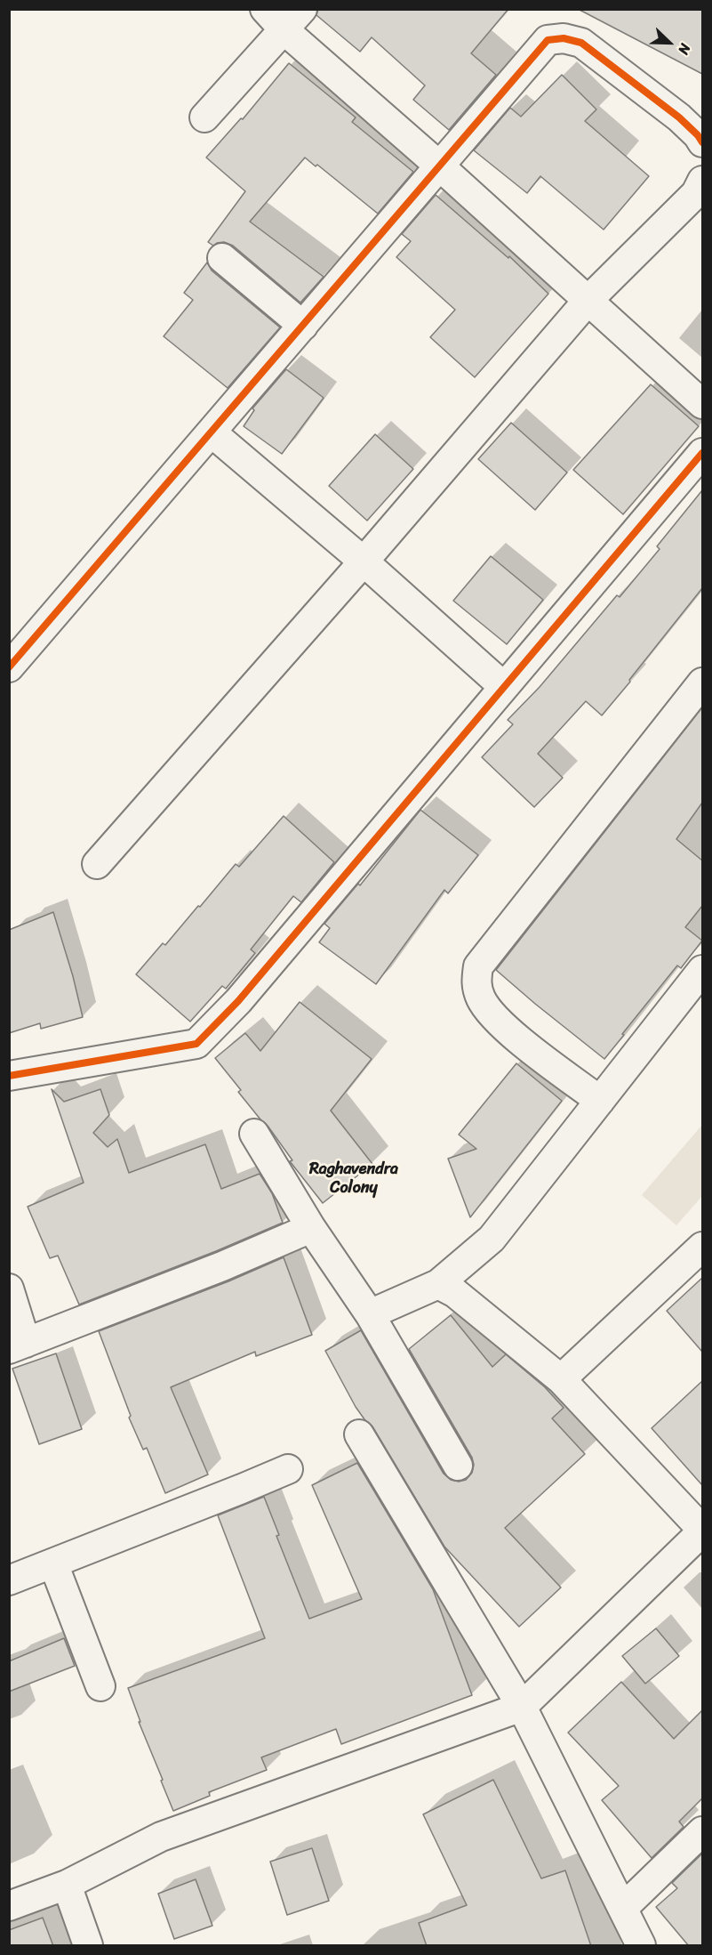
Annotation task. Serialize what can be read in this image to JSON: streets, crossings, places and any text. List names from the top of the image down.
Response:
{
  "districts": ["Raghavendra Colony"],
  "north": "bottom right"
}
